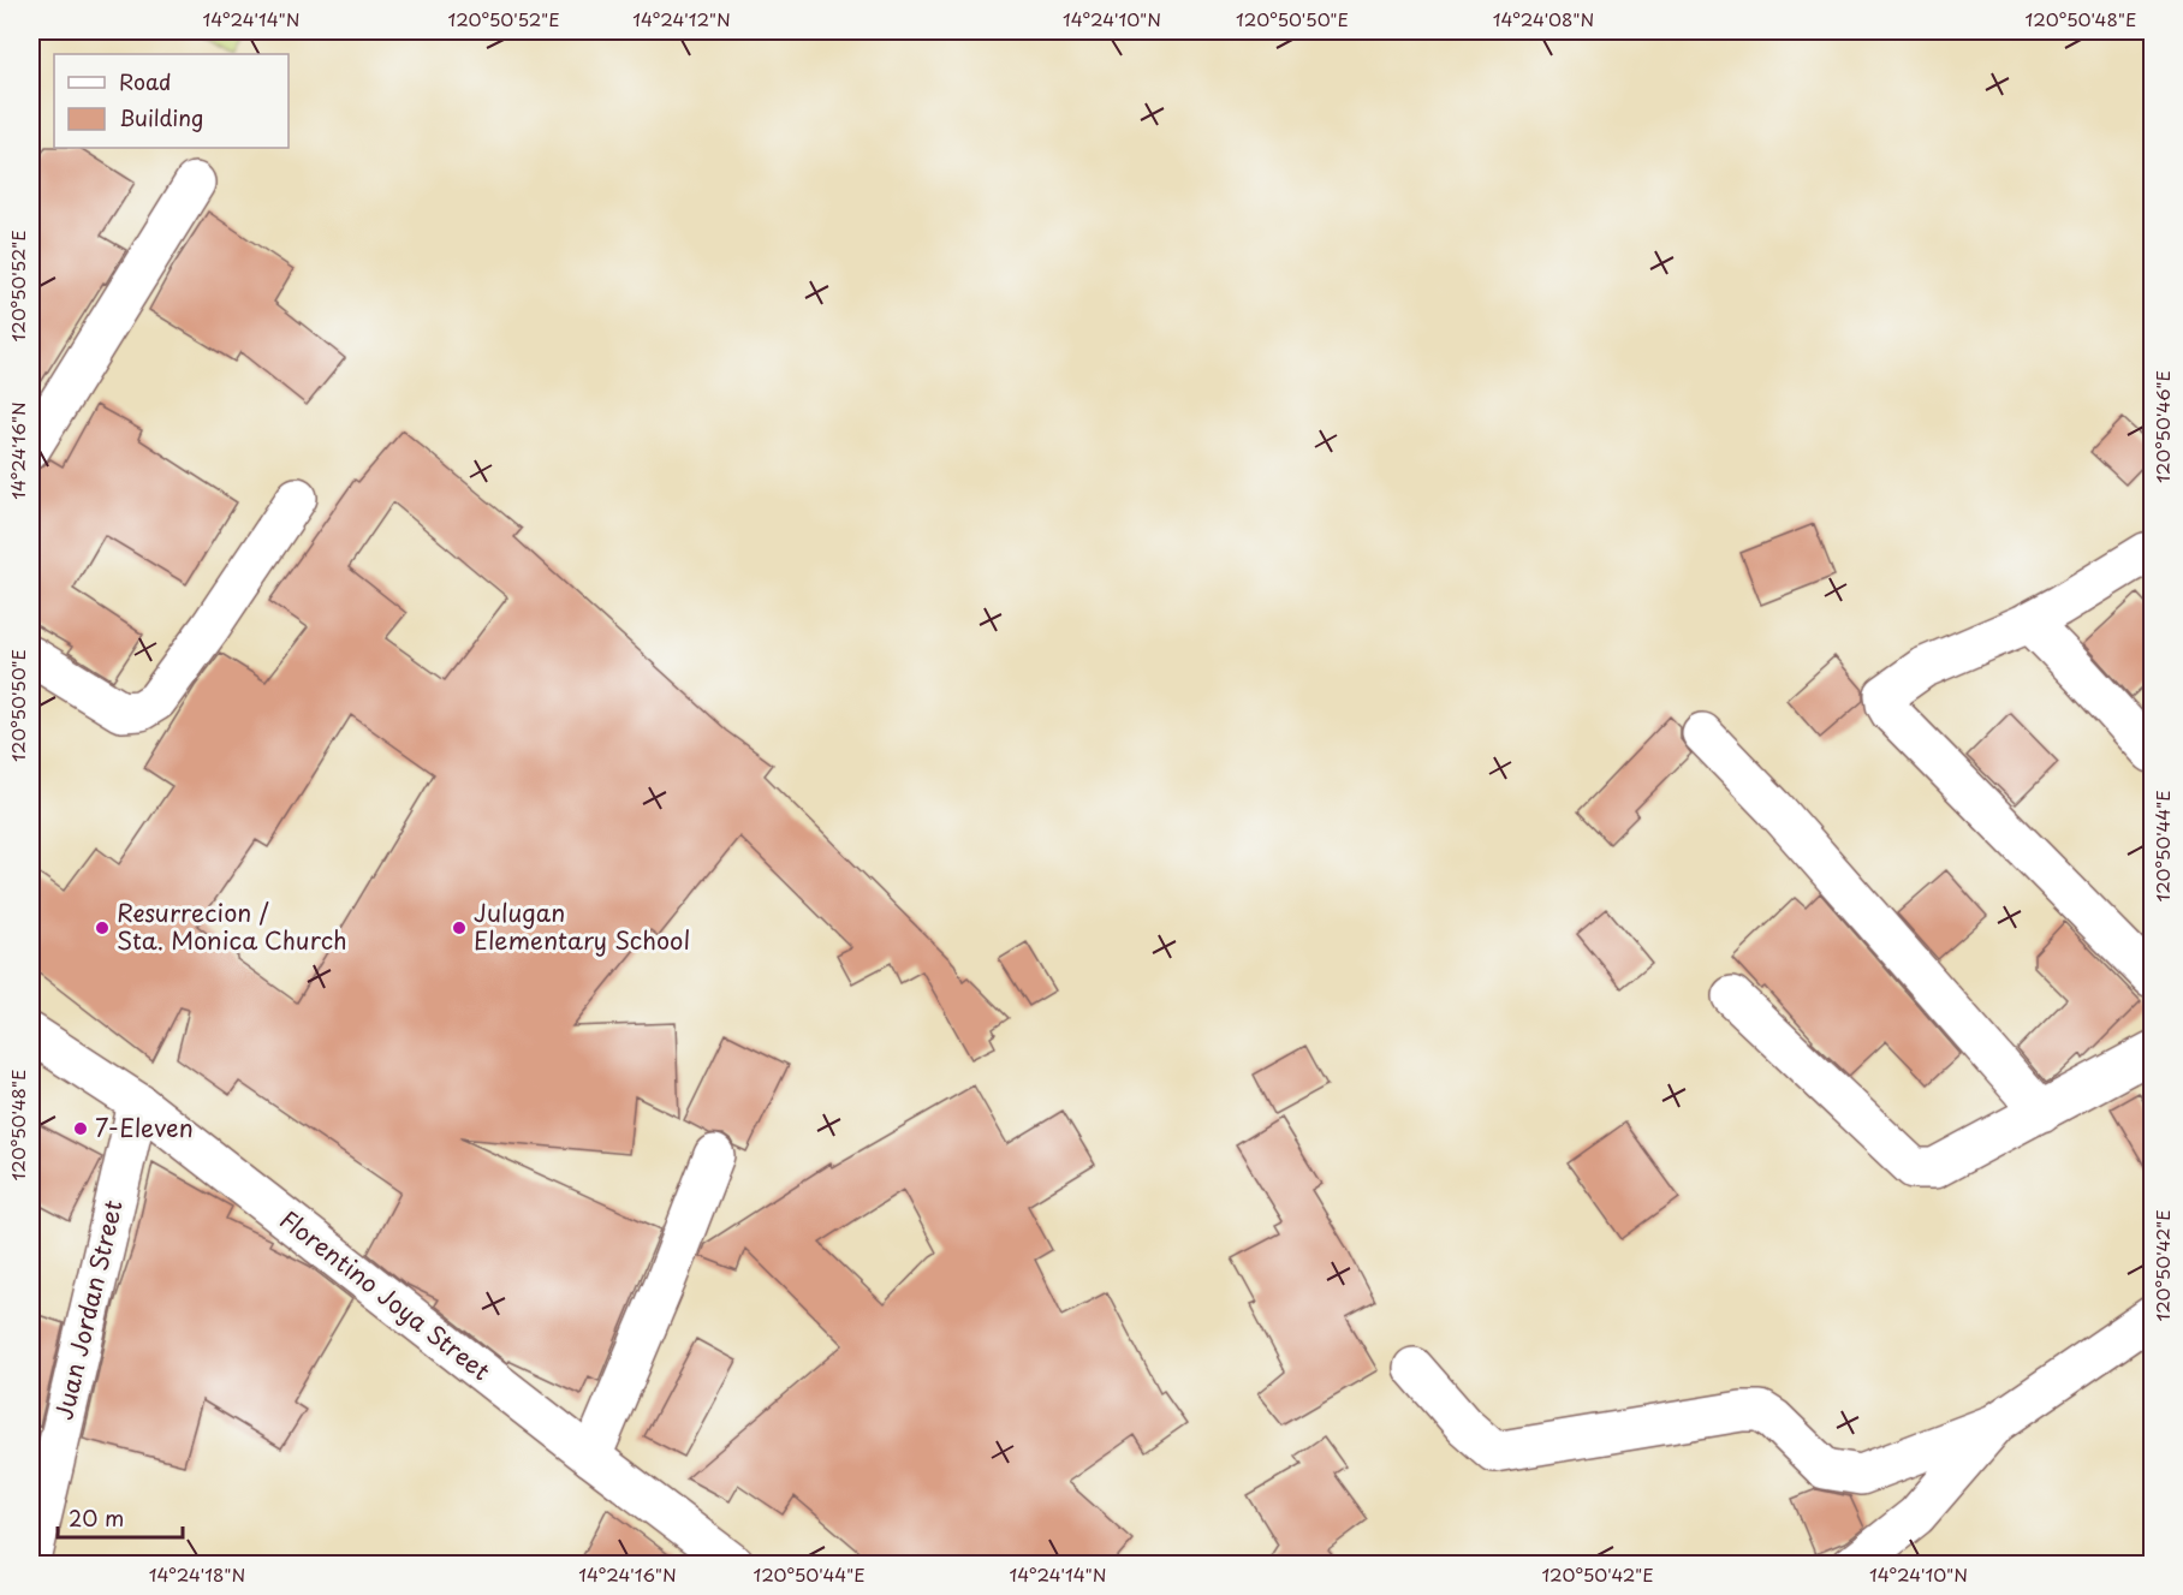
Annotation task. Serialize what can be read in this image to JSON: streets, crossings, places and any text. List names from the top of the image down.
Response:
{
  "streets": {
    "street": ["Florentino Joya Street", "Juan Jordan Street"]
  },
  "crossings": [
    ["Florentino Joya Street", "Juan Jordan Street"]
  ],
  "places": ["Resurrecion / Sta. Monica Church", "Julugan Elementary School", "7-Eleven"],
  "legend": ["Road", "Building"],
  "scale_bar": "20 m",
  "coordinates": [
    "14°24'14\"N",
    "120°50'52\"E",
    "14°24'12\"N",
    "14°24'10\"N",
    "120°50'50\"E",
    "14°24'08\"N",
    "120°50'48\"E",
    "120°50'46\"E",
    "14°24'16\"N",
    "120°50'44\"E",
    "120°50'42\"E",
    "14°24'18\"N"
  ]
}
